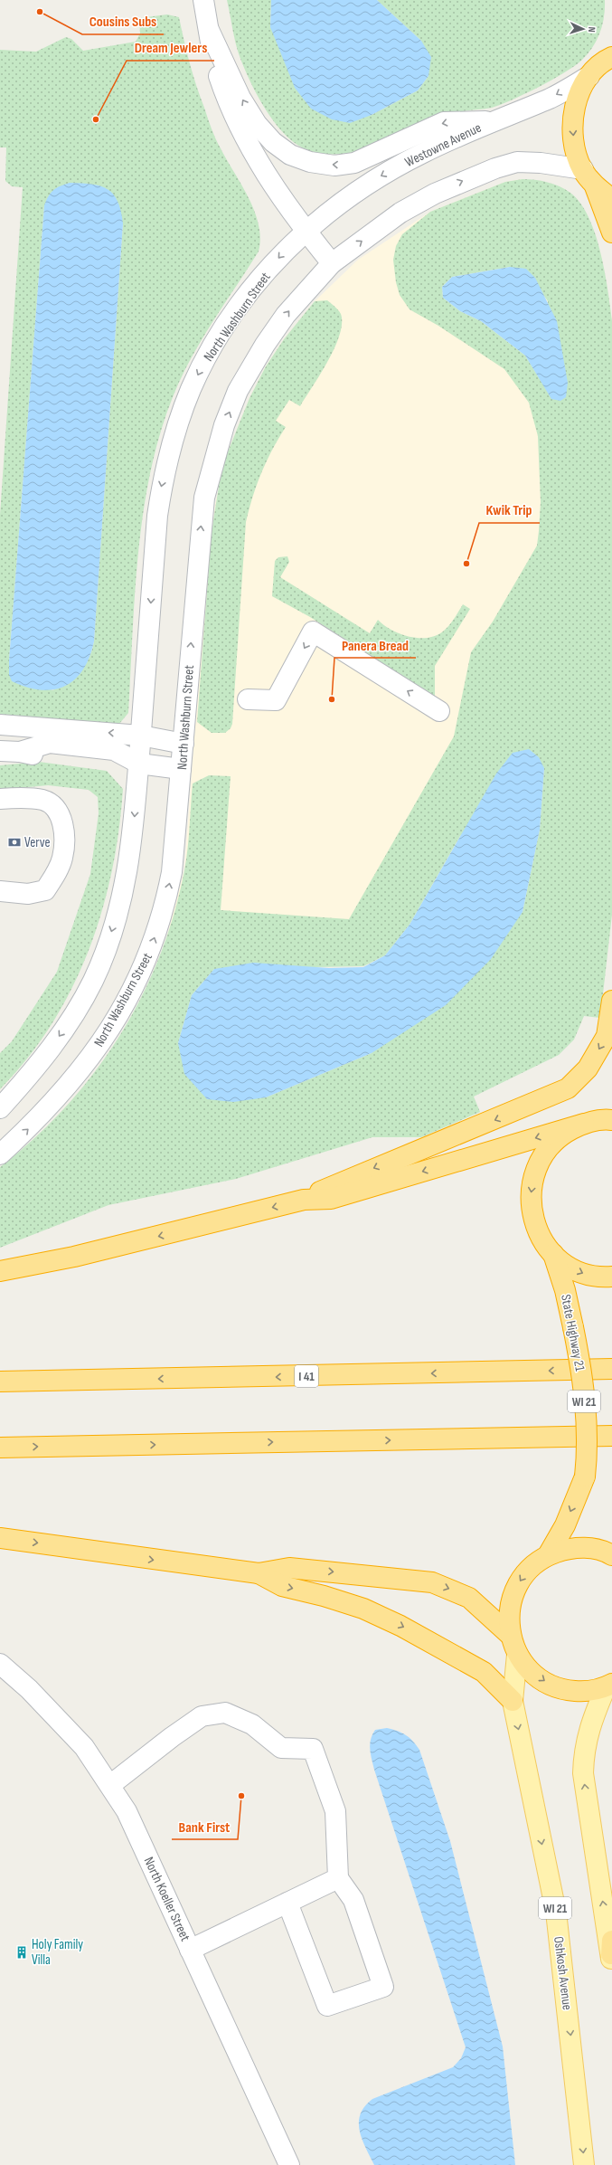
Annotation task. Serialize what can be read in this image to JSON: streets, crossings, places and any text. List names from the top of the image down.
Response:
{
  "streets": {
    "highway": ["State Highway 21", "I 41", "WI 21"],
    "main road": ["Oshkosh Avenue"],
    "street": ["Westowne Avenue", "North Washburn Street", "North Koeller Street"]
  },
  "crossings": [
    ["Westowne Avenue", "North Washburn Street"]
  ],
  "one_way": ["State Highway 21"],
  "places": {
    "other": [
      "Cousins Subs",
      "Dream Jewlers",
      "Kwik Trip",
      "Panera Bread",
      "Bank First"
    ],
    "bank": ["Verve"],
    "building": ["Holy Family Villa"]
  },
  "north": "right"
}
